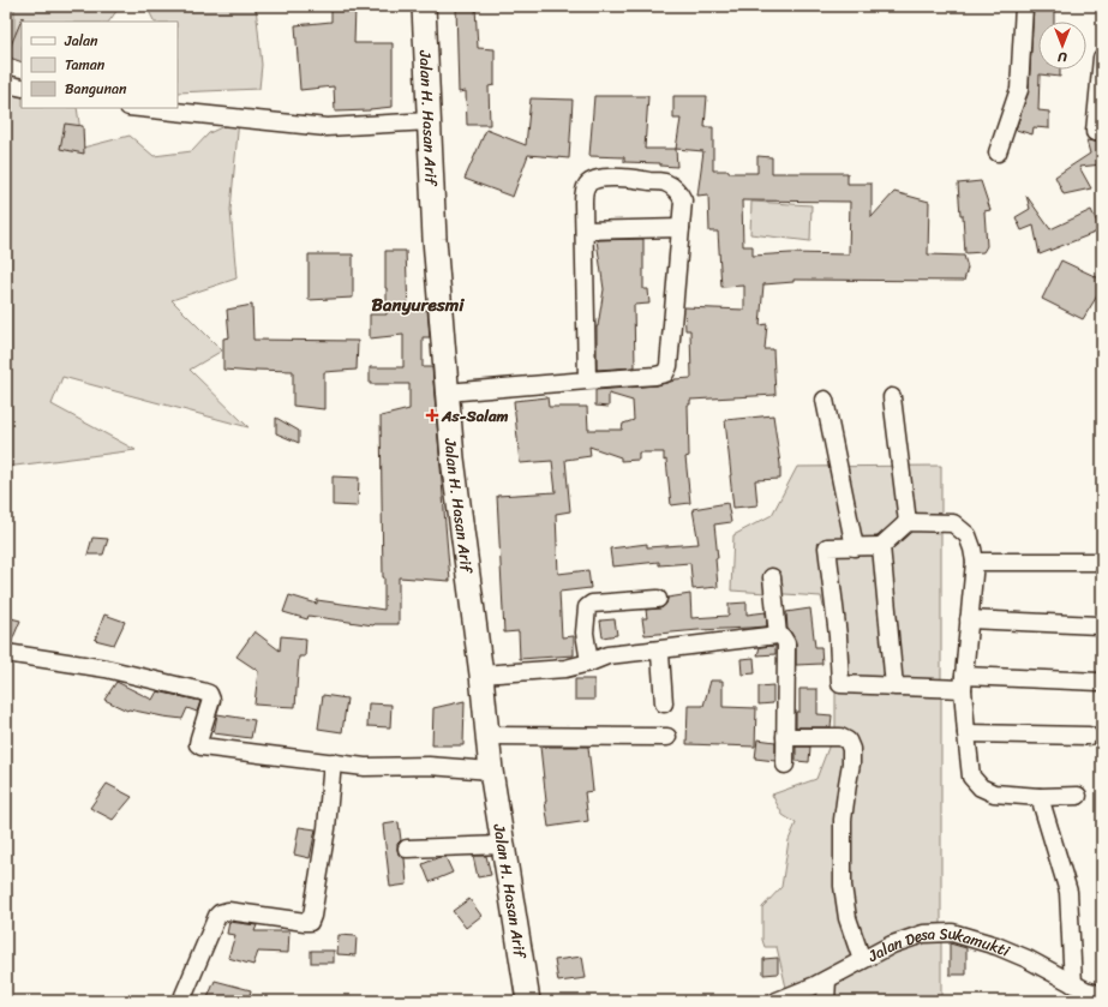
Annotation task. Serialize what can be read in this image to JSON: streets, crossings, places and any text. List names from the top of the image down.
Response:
{
  "streets": {
    "main road": ["Jalan H. Hasan Arif"],
    "street": ["Jalan Desa Sukamukti"]
  },
  "districts": ["Banyuresmi"],
  "places": {
    "health": ["As-Salam"]
  },
  "legend": ["Jalan", "Taman", "Bangunan"],
  "north": "bottom"
}
